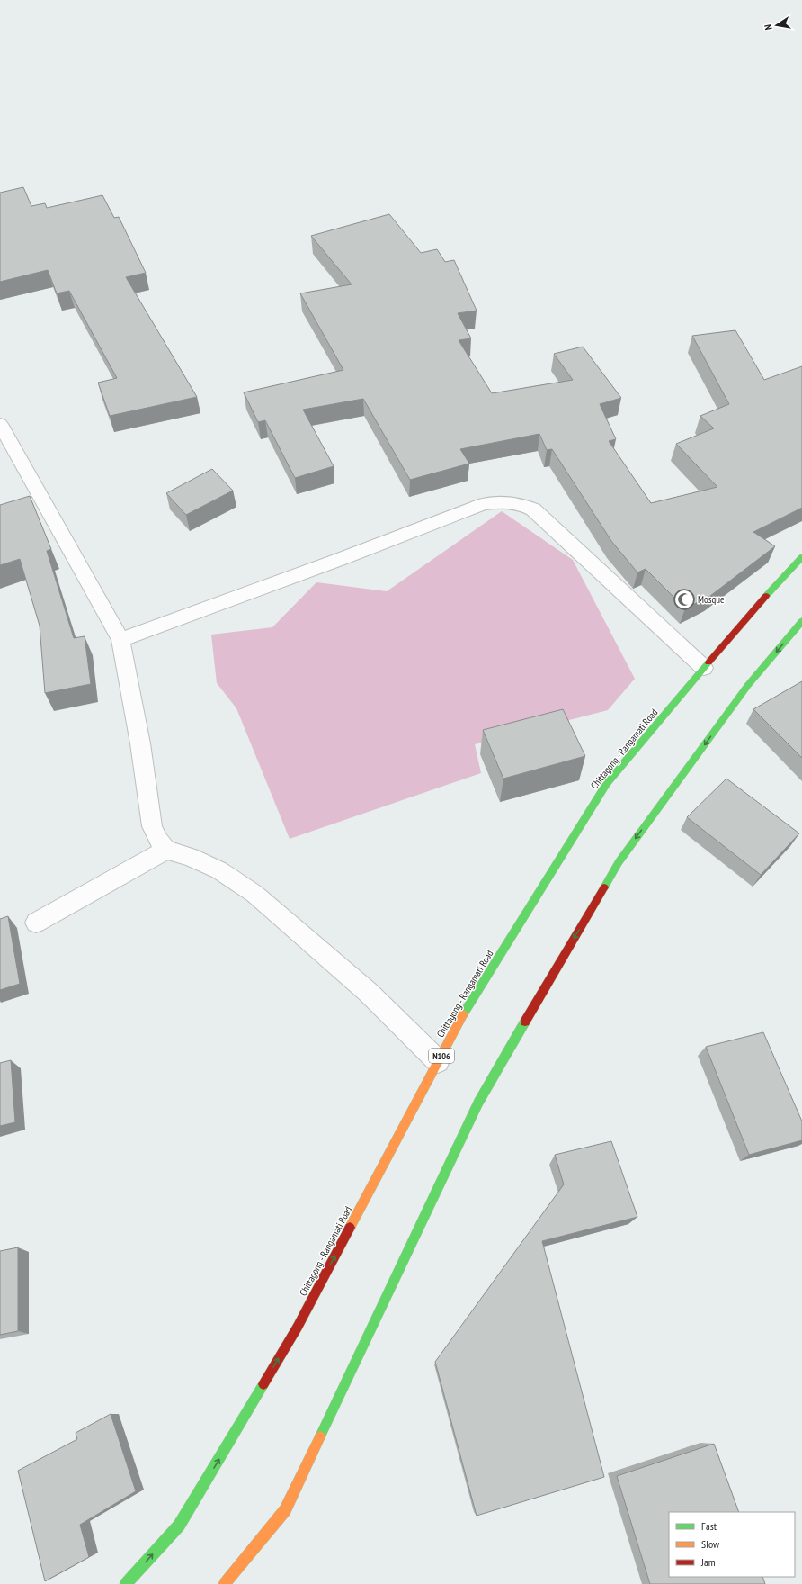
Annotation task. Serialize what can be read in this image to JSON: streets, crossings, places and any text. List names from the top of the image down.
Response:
{
  "streets": {
    "highway": ["Chittagong - Rangamati Road", "N106"]
  },
  "places": {
    "mosque": ["Mosque"]
  },
  "legend": ["Fast", "Slow", "Jam"],
  "north": "left"
}
